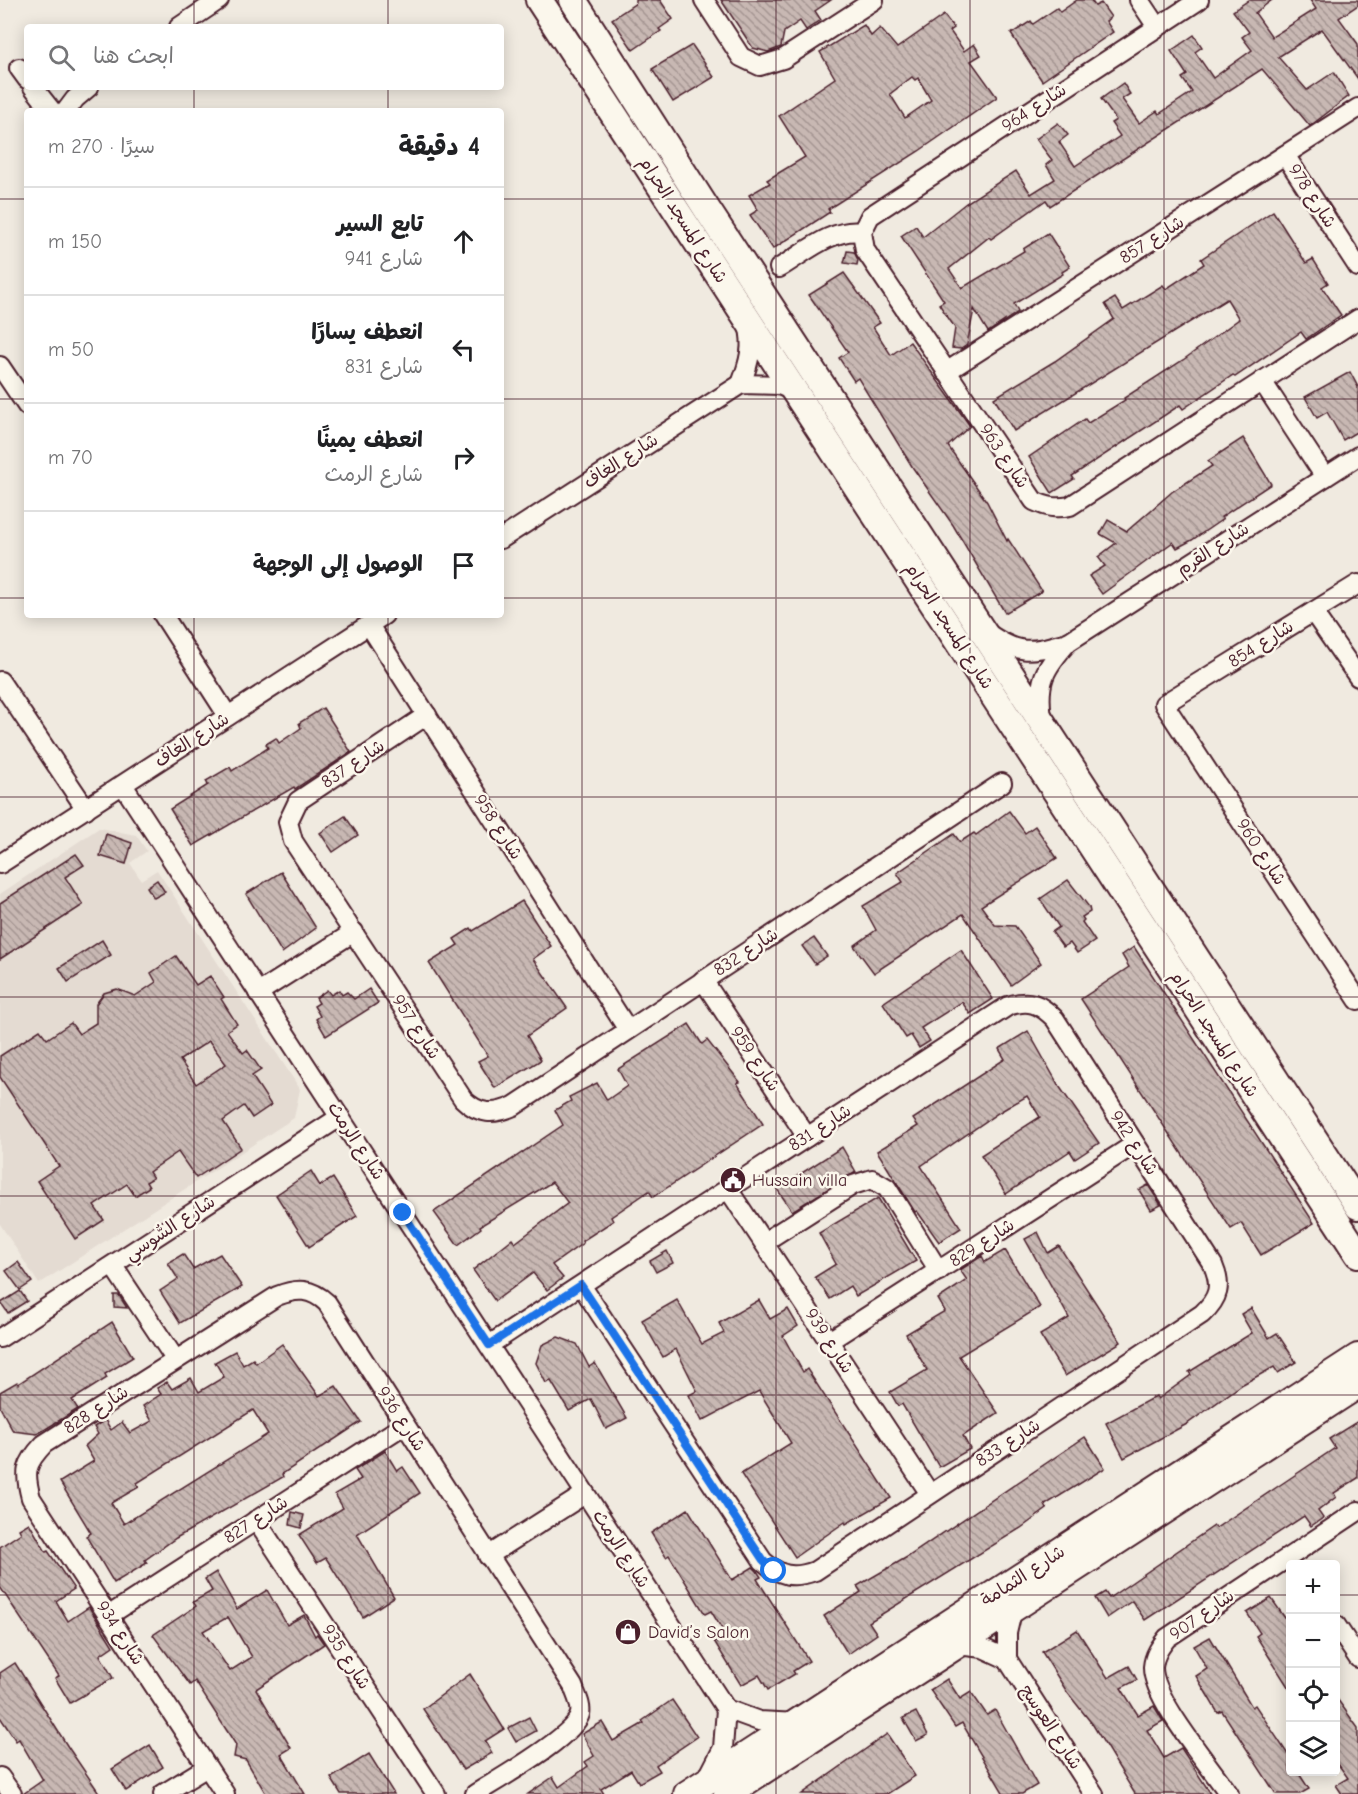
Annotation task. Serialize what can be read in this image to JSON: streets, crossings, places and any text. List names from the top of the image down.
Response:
{
  "streets": {
    "street": [
      "شارع 964",
      "شارع 978",
      "شارع المسجد الحرام",
      "شارع 857",
      "شارع 963",
      "شارع الغاف",
      "شارع القرم",
      "شارع 854",
      "شارع 837",
      "شارع 958",
      "شارع 960",
      "شارع 832",
      "شارع 957",
      "شارع 959",
      "شارع 831",
      "شارع الرمث",
      "شارع 942",
      "شارع السُّوسي",
      "شارع 829",
      "شارع 939",
      "شارع 828",
      "شارع 936",
      "شارع 833",
      "شارع 827",
      "شارع الثمامة",
      "شارع 907",
      "شارع 934",
      "شارع 935",
      "شارع العوسج"
    ]
  },
  "crossings": [
    ["شارع 964", "شارع 963"],
    ["شارع 978", "شارع 857"],
    ["شارع المسجد الحرام", "شارع القرم"],
    ["شارع 857", "شارع 963"],
    ["شارع الغاف", "شارع 958"],
    ["شارع الغاف", "شارع الرمث"],
    ["شارع 854", "شارع 960"],
    ["شارع 837", "شارع 958"],
    ["شارع 837", "شارع 957"],
    ["شارع 958", "شارع 832"],
    ["شارع 832", "شارع 957"],
    ["شارع 832", "شارع 959"],
    ["شارع 959", "شارع 831"],
    ["شارع 831", "شارع الرمث"],
    ["شارع 831", "شارع 942"],
    ["شارع 831", "شارع 939"],
    ["شارع 831", "شارع 833"],
    ["شارع الرمث", "شارع السُّوسي"],
    ["شارع 942", "شارع 829"],
    ["شارع 942", "شارع 833"],
    ["شارع 829", "شارع 939"],
    ["شارع 939", "شارع 833"],
    ["شارع 828", "شارع 936"],
    ["شارع 828", "شارع 934"],
    ["شارع 936", "شارع 827"],
    ["شارع 827", "شارع 934"],
    ["شارع 827", "شارع 935"]
  ],
  "places": {
    "public building": ["Hussain villa"],
    "shop": ["David’s Salon"]
  },
  "page": {
    "search": "ابحث هنا",
    "heading": ["4 دقيقة", "سيرًا · 270 m"],
    "list": [
      ["تابع السير", "شارع 941", "150 m"],
      ["انعطف يسارًا", "شارع 831", "50 m"],
      ["انعطف يمينًا", "شارع الرمث", "70 m"],
      "الوصول إلى الوجهة"
    ],
    "map_buttons": ["+", "−"]
  }
}
